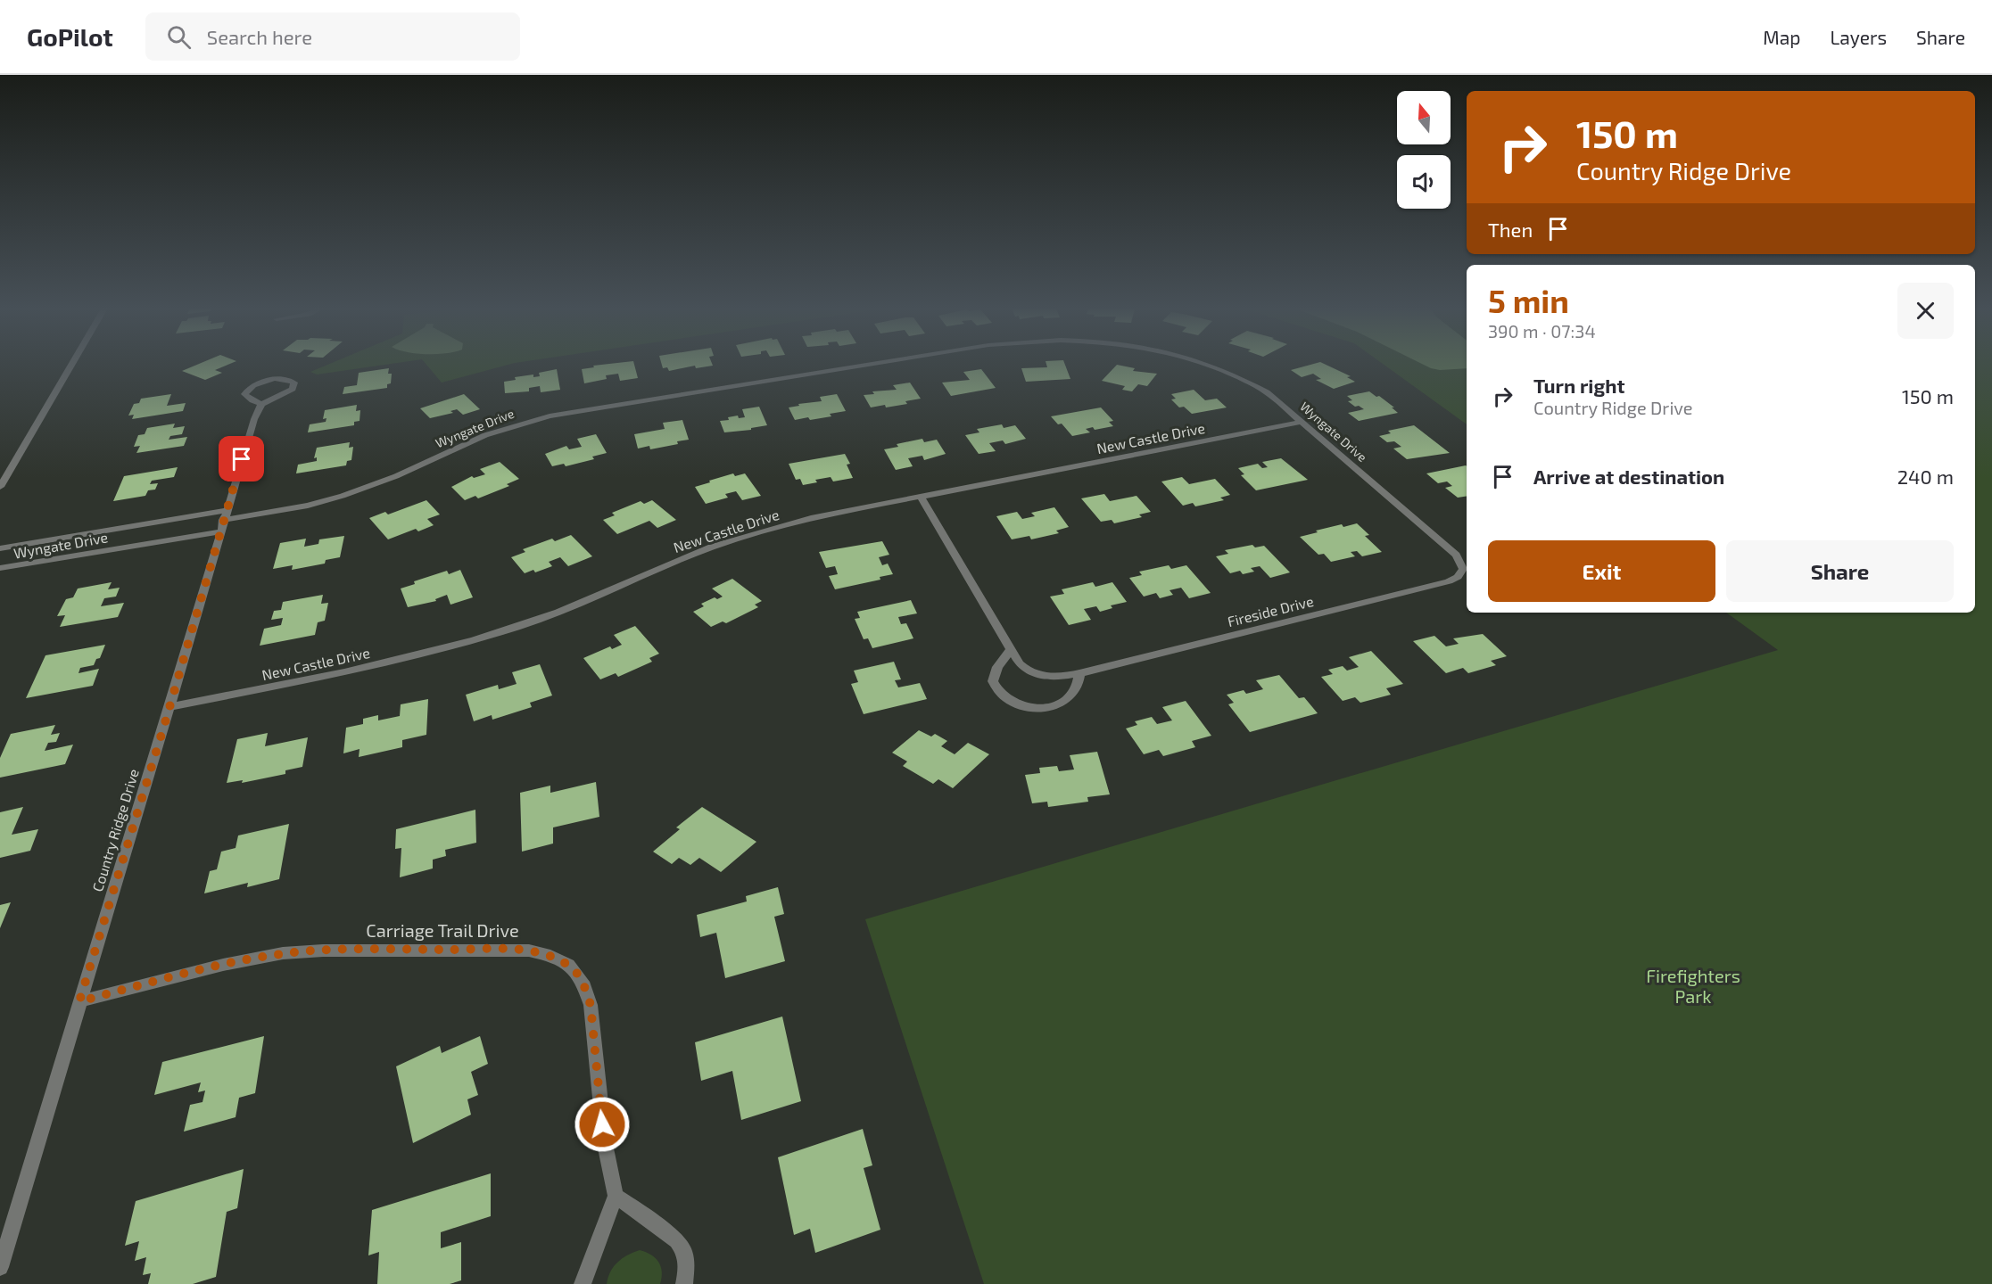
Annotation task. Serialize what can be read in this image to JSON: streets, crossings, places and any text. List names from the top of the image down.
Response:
{
  "streets": {
    "street": [
      "Wyngate Drive",
      "New Castle Drive",
      "Fireside Drive",
      "Country Ridge Drive",
      "Carriage Trail Drive"
    ]
  },
  "crossings": [
    ["Wyngate Drive", "New Castle Drive"],
    ["Wyngate Drive", "Fireside Drive"],
    ["Wyngate Drive", "Country Ridge Drive"],
    ["New Castle Drive", "Fireside Drive"],
    ["New Castle Drive", "Country Ridge Drive"],
    ["Country Ridge Drive", "Carriage Trail Drive"]
  ],
  "parks": ["Firefighters Park"],
  "north": "top",
  "page": {
    "header": "GoPilot",
    "search": "Search here",
    "nav": ["Map", "Layers", "Share"],
    "turn": ["150 m", "Country Ridge Drive"],
    "then": "Then",
    "heading": ["5 min", "390 m · 07:34"],
    "list": [
      {
        "name": "Turn right",
        "note": "Country Ridge Drive",
        "value": "150 m"
      },
      {
        "name": "Arrive at destination",
        "value": "240 m"
      }
    ],
    "buttons": ["Exit", "Share"]
  }
}
